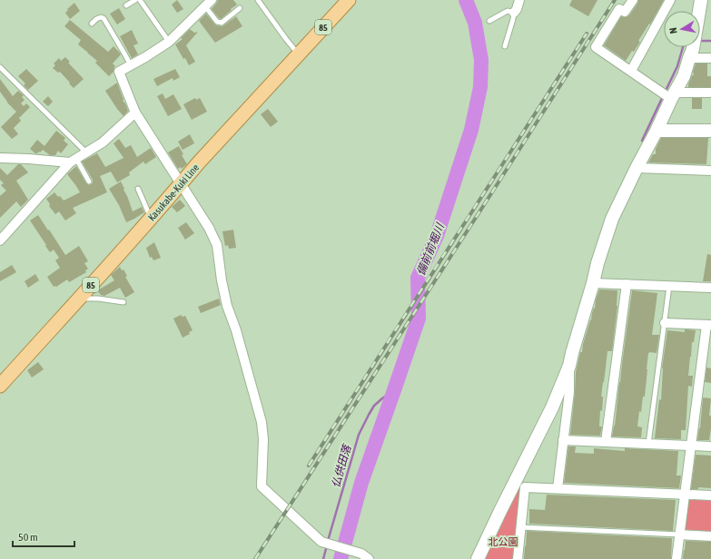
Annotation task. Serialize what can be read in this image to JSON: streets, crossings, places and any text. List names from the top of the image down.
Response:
{
  "streets": {
    "main road": ["85", "Kasukabe-Kuki Line"]
  },
  "water": ["備前前堀川", "仏供田落"],
  "parks": ["北公園"],
  "scale_bar": "50 m",
  "north": "left"
}
